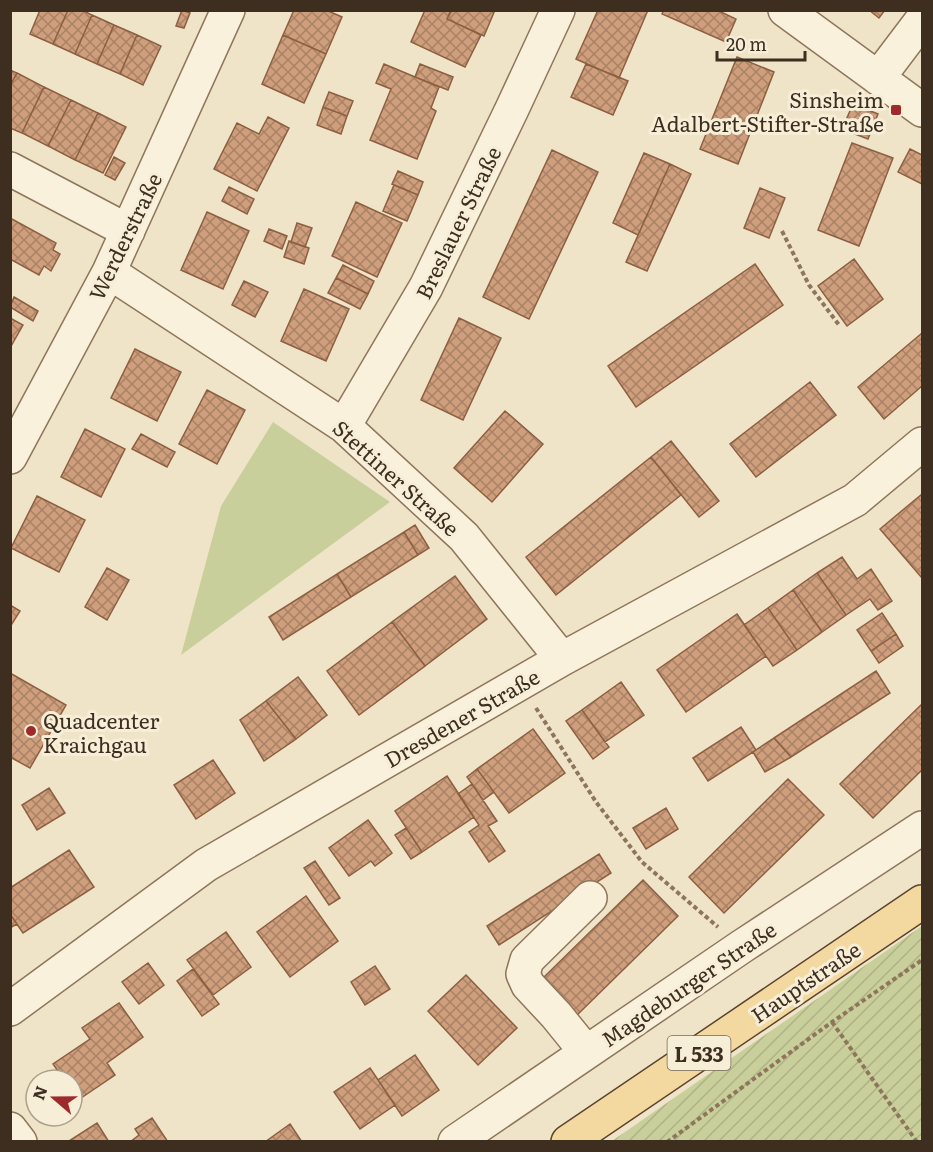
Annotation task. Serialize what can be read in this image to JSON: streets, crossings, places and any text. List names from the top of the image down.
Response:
{
  "streets": {
    "main road": ["Hauptstraße", "L 533"],
    "street": [
      "Breslauer Straße",
      "Werderstraße",
      "Stettiner Straße",
      "Dresdener Straße",
      "Magdeburger Straße"
    ]
  },
  "crossings": [
    ["Breslauer Straße", "Stettiner Straße"],
    ["Werderstraße", "Stettiner Straße"],
    ["Stettiner Straße", "Dresdener Straße"]
  ],
  "places": {
    "transit": ["Sinsheim Adalbert-Stifter-Straße"],
    "other": ["Quadcenter Kraichgau"]
  },
  "scale_bar": "20 m",
  "north": "left"
}
